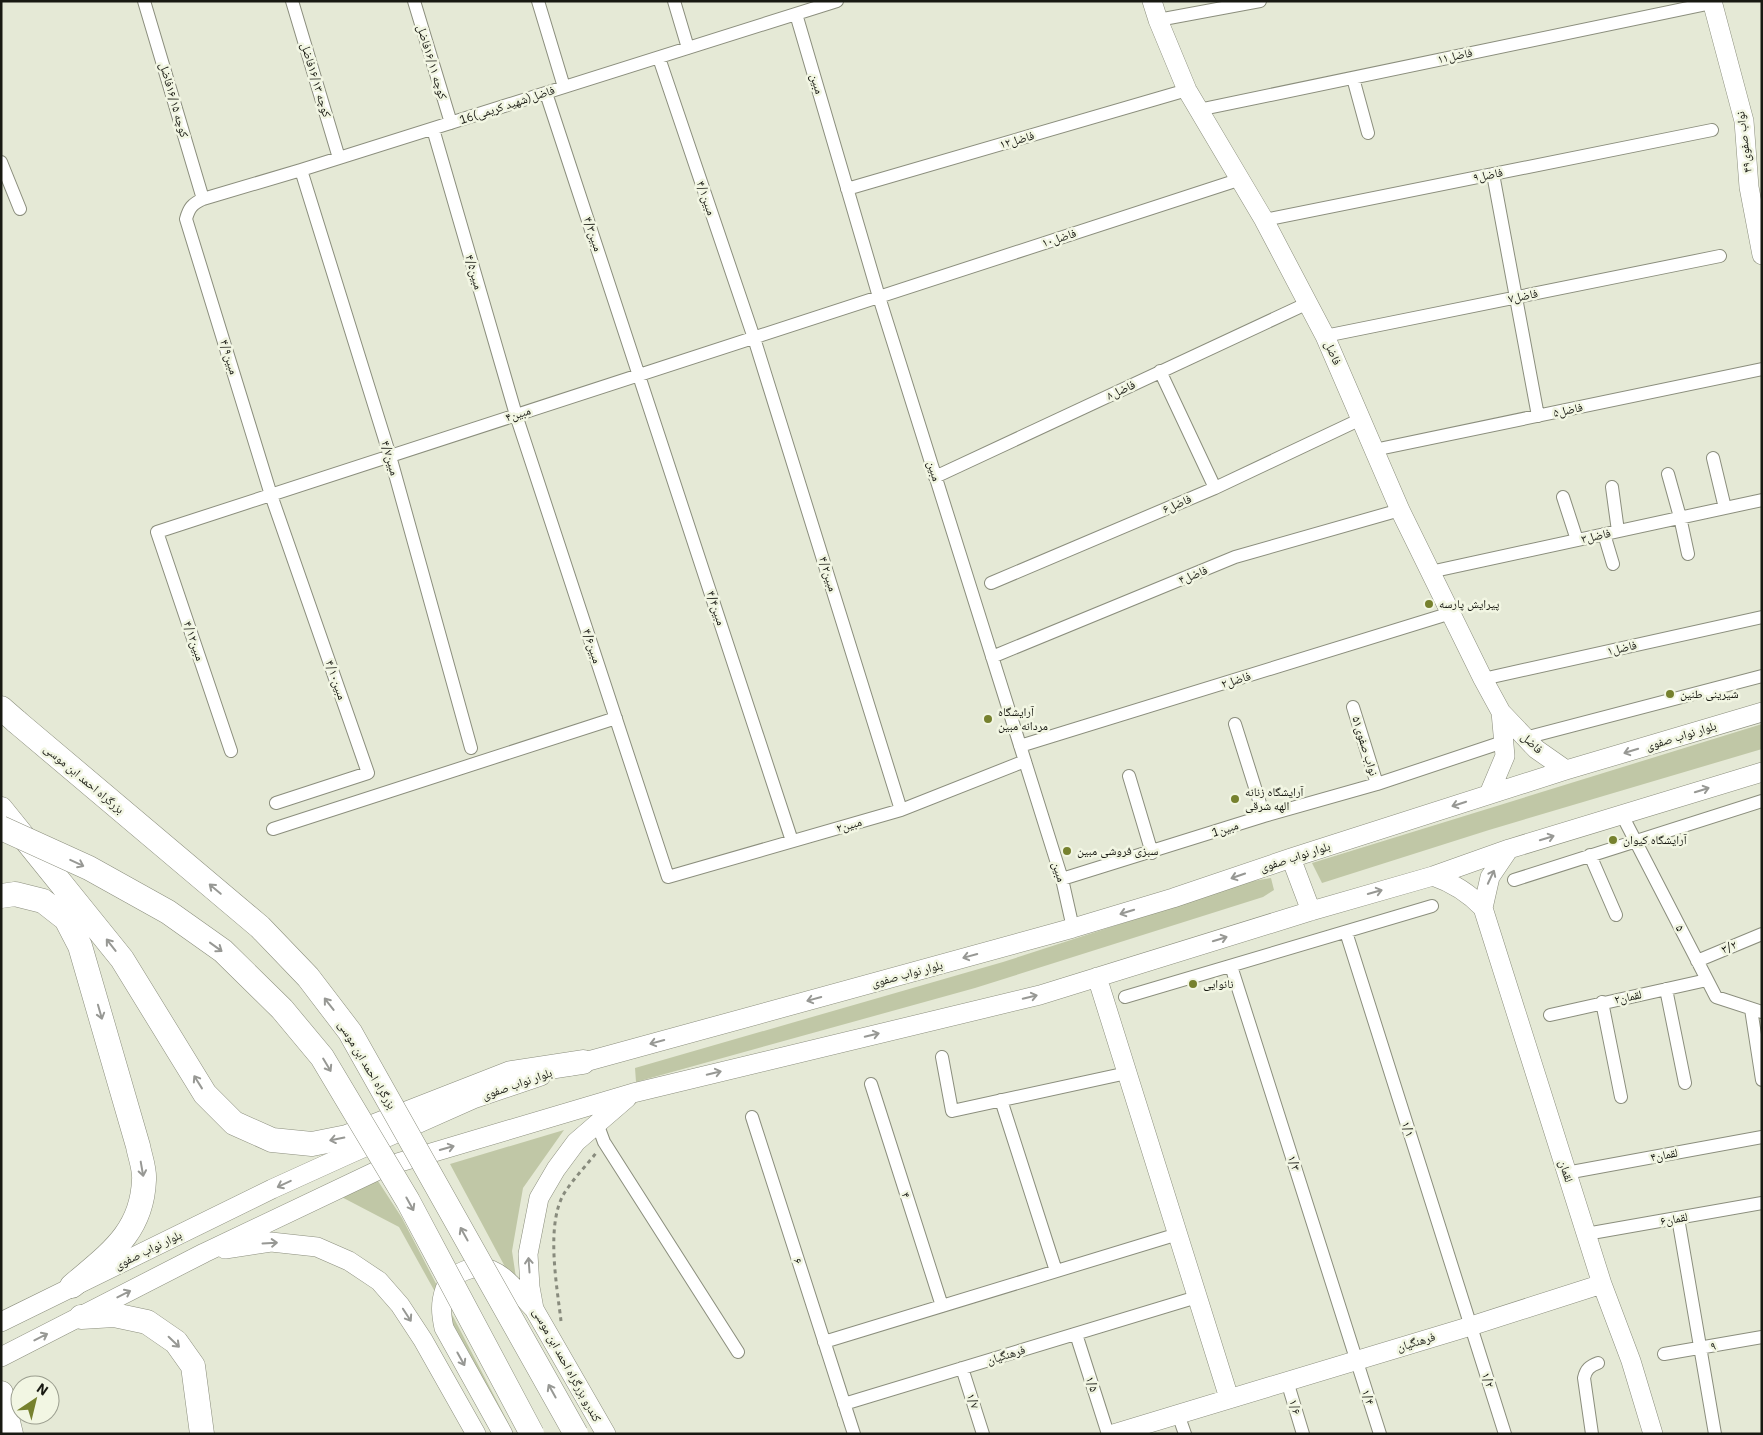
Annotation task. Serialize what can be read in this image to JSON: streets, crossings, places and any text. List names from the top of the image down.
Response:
{
  "streets": {
    "highway": ["بزرگراه احمد ابن موسی"],
    "main road": [
      "۴۹نواب صفوی",
      "فاضل",
      "بلوار نواب صفوی",
      "لقمان",
      "فرهنگیان",
      "کندرو بزرگراه احمد ابن موسی"
    ],
    "street": [
      "۱۱فاضل",
      "کوچه ۱۶/۱۱فاضل",
      "کوچه ۱۶/۱۳فاضل",
      "مبین",
      "کوچه ۱۶/۱۵فاضل",
      "16فاضل(شهید کریمی)",
      "۱۲فاضل",
      "۹فاضل",
      "۴/۱مبین",
      "۴/۳مبین",
      "۱۰فاضل",
      "۴/۵مبین",
      "۷فاضل",
      "۴/۹مبین",
      "۸فاضل",
      "۵فاضل",
      "۴مبین",
      "۴/۷مبین",
      "۶فاضل",
      "۳فاضل",
      "۴/۲مبین",
      "۴فاضل",
      "۴/۴مبین",
      "۴/۱۲مبین",
      "۴/۶مبین",
      "۱فاضل",
      "۴/۱۰مبین",
      "۲فاضل",
      "۵۱نواب صفوی",
      "۲مبین",
      "1مبین",
      "۵",
      "۳/۲",
      "۲لقمان",
      "۱/۱",
      "لقمان۴",
      "۱/۳",
      "۴",
      "۶لقمان",
      "۶",
      "۹",
      "۱/۲",
      "۱/۵",
      "۱/۴",
      "۱/۷",
      "۱/۶"
    ]
  },
  "crossings": [
    ["۱۱فاضل", "۴۹نواب صفوی"],
    ["۱۱فاضل", "فاضل"],
    ["کوچه ۱۶/۱۱فاضل", "16فاضل(شهید کریمی)"],
    ["کوچه ۱۶/۱۳فاضل", "16فاضل(شهید کریمی)"],
    ["مبین", "16فاضل(شهید کریمی)"],
    ["مبین", "۱۲فاضل"],
    ["مبین", "۱۰فاضل"],
    ["مبین", "۸فاضل"],
    ["مبین", "۴مبین"],
    ["مبین", "۴فاضل"],
    ["مبین", "۲فاضل"],
    ["مبین", "بلوار نواب صفوی"],
    ["مبین", "۲مبین"],
    ["مبین", "1مبین"],
    ["کوچه ۱۶/۱۵فاضل", "16فاضل(شهید کریمی)"],
    ["16فاضل(شهید کریمی)", "۴/۱مبین"],
    ["16فاضل(شهید کریمی)", "۴/۳مبین"],
    ["16فاضل(شهید کریمی)", "۴/۵مبین"],
    ["16فاضل(شهید کریمی)", "۴/۹مبین"],
    ["16فاضل(شهید کریمی)", "۴/۷مبین"],
    ["۱۲فاضل", "فاضل"],
    ["۹فاضل", "فاضل"],
    ["۴/۱مبین", "۴مبین"],
    ["۴/۱مبین", "۴/۲مبین"],
    ["۴/۳مبین", "۴مبین"],
    ["۴/۳مبین", "۴/۴مبین"],
    ["۱۰فاضل", "فاضل"],
    ["۱۰فاضل", "۴مبین"],
    ["۴/۵مبین", "۴مبین"],
    ["۴/۵مبین", "۴/۶مبین"],
    ["۷فاضل", "فاضل"],
    ["فاضل", "۸فاضل"],
    ["فاضل", "۵فاضل"],
    ["فاضل", "۶فاضل"],
    ["فاضل", "۳فاضل"],
    ["فاضل", "۴فاضل"],
    ["فاضل", "۱فاضل"],
    ["فاضل", "۲فاضل"],
    ["فاضل", "بلوار نواب صفوی"],
    ["فاضل", "1مبین"],
    ["۴/۹مبین", "۴مبین"],
    ["۴/۹مبین", "۴/۱۰مبین"],
    ["۴مبین", "۴/۷مبین"],
    ["۴مبین", "۴/۲مبین"],
    ["۴مبین", "۴/۴مبین"],
    ["۴مبین", "۴/۱۲مبین"],
    ["۴مبین", "۴/۶مبین"],
    ["۴مبین", "۴/۱۰مبین"],
    ["۴/۲مبین", "۲مبین"],
    ["۴/۴مبین", "۲مبین"],
    ["۴/۶مبین", "۲مبین"],
    ["۵۱نواب صفوی", "1مبین"],
    ["۵", "۳/۲"],
    ["۵", "۲لقمان"],
    ["۱/۱", "فرهنگیان"],
    ["۱/۱", "۱/۲"],
    ["لقمان۴", "لقمان"],
    ["۱/۳", "فرهنگیان"],
    ["۱/۳", "۱/۴"],
    ["لقمان", "۶لقمان"],
    ["لقمان", "فرهنگیان"],
    ["۶", "فرهنگیان"],
    ["فرهنگیان", "۱/۲"],
    ["فرهنگیان", "۱/۵"],
    ["فرهنگیان", "۱/۴"],
    ["فرهنگیان", "۱/۷"],
    ["فرهنگیان", "۱/۶"]
  ],
  "one_way": ["کندرو بزرگراه احمد ابن موسی"],
  "places": [
    "پیرایش پارسه",
    "شیرینی طنین",
    "آرایشگاه مردانه مبین",
    "آرایشگاه زنانه الهه شرقی",
    "آرایشگاه کیوان",
    "سبزی فروشی مبین",
    "نانوایی"
  ],
  "north": "top right"
}
